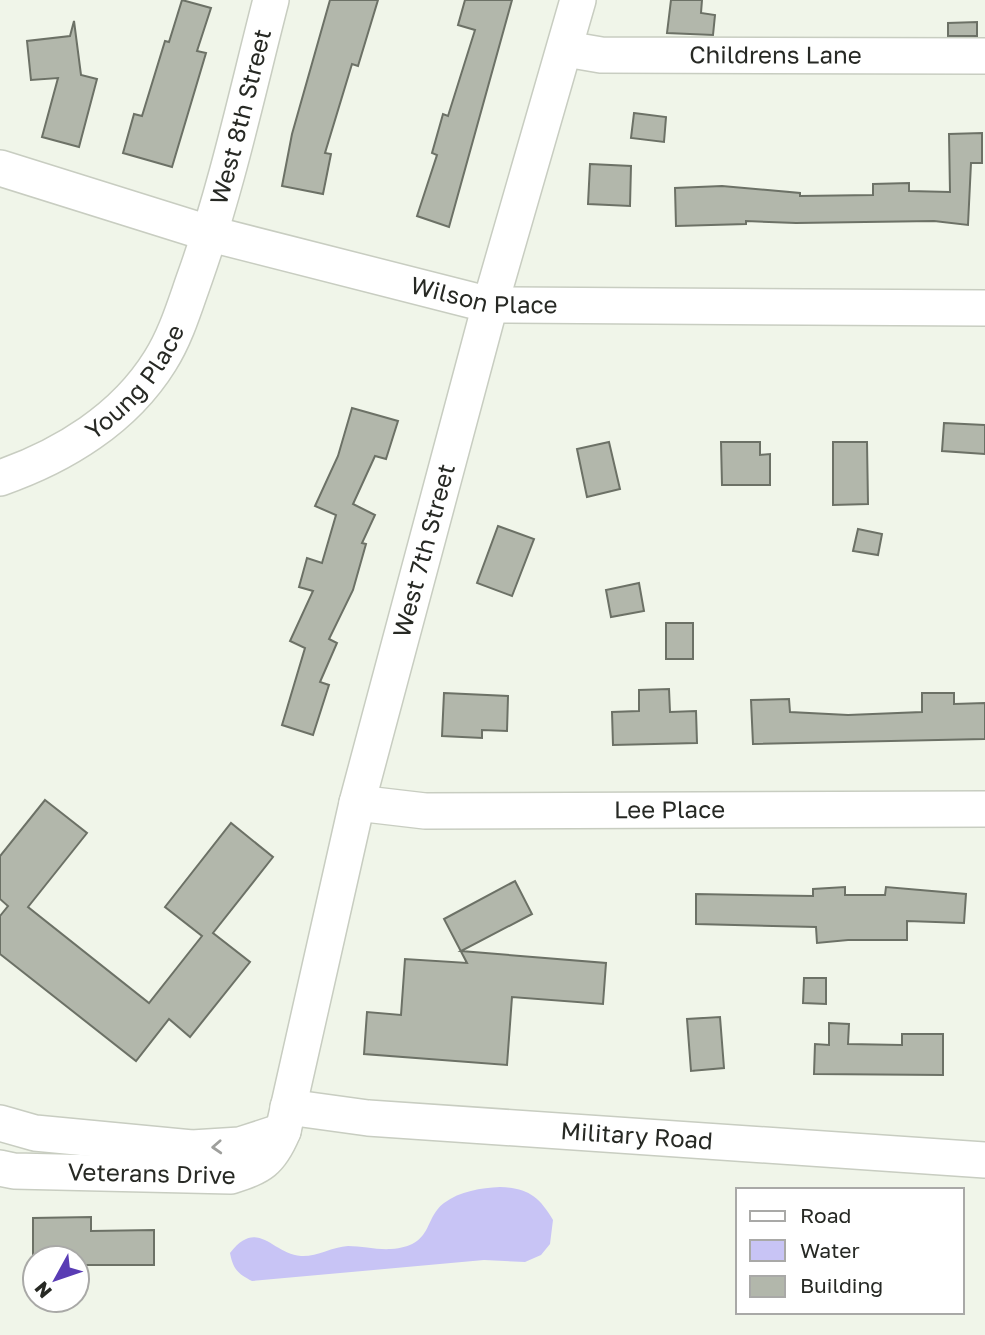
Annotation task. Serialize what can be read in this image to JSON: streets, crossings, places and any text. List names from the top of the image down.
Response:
{
  "streets": {
    "street": [
      "Childrens Lane",
      "West 8th Street",
      "Wilson Place",
      "Young Place",
      "West 7th Street",
      "Lee Place",
      "Military Road",
      "Veterans Drive"
    ]
  },
  "crossings": [
    ["Childrens Lane", "West 7th Street"],
    ["West 8th Street", "Wilson Place"],
    ["West 8th Street", "Young Place"],
    ["Wilson Place", "Young Place"],
    ["Wilson Place", "West 7th Street"],
    ["West 7th Street", "Lee Place"],
    ["West 7th Street", "Military Road"],
    ["West 7th Street", "Veterans Drive"],
    ["Military Road", "Veterans Drive"]
  ],
  "legend": ["Road", "Water", "Building"],
  "north": "bottom left"
}
